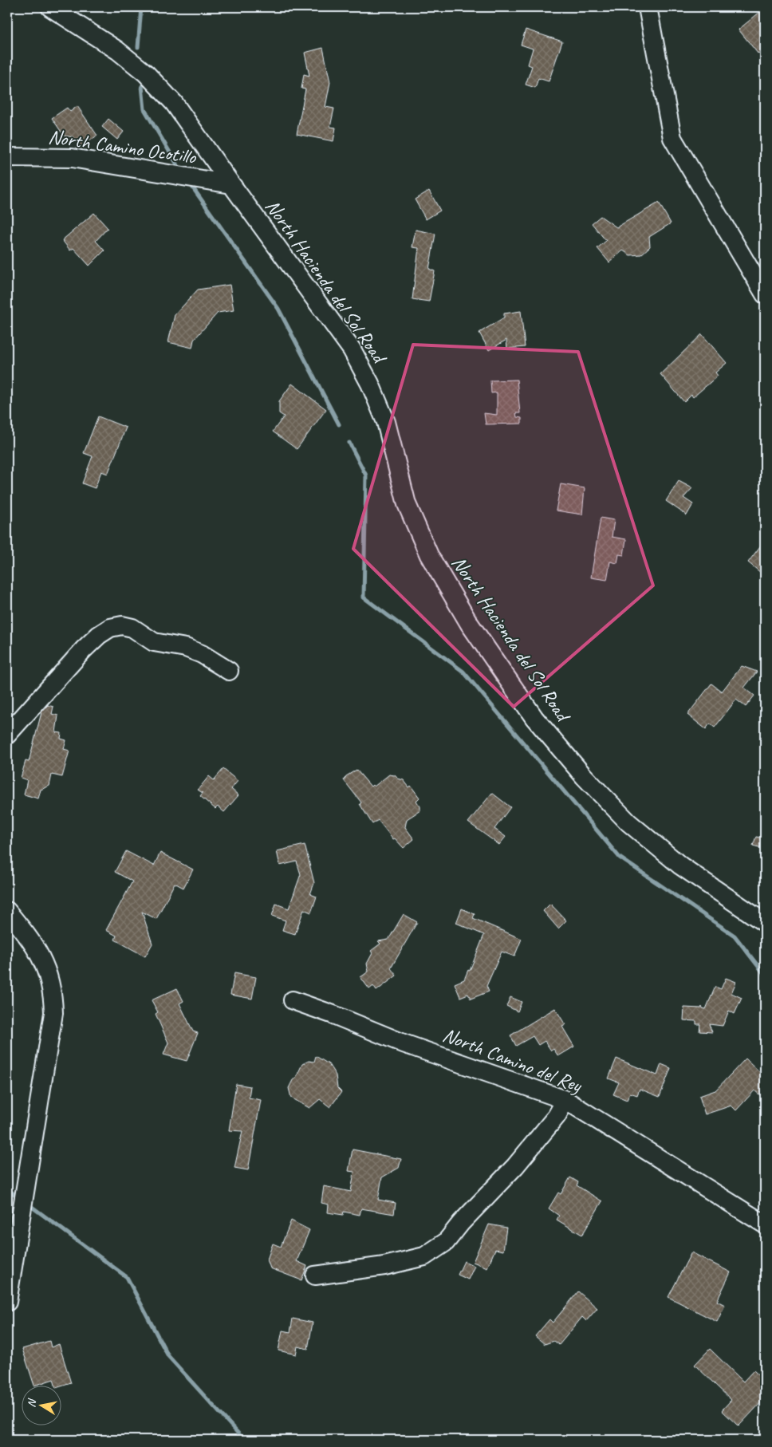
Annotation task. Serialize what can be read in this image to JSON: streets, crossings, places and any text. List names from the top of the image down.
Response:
{
  "streets": {
    "street": ["North Camino Ocotillo", "North Hacienda del Sol Road", "North Camino del Rey"]
  },
  "crossings": [
    ["North Camino Ocotillo", "North Hacienda del Sol Road"]
  ],
  "north": "left"
}
